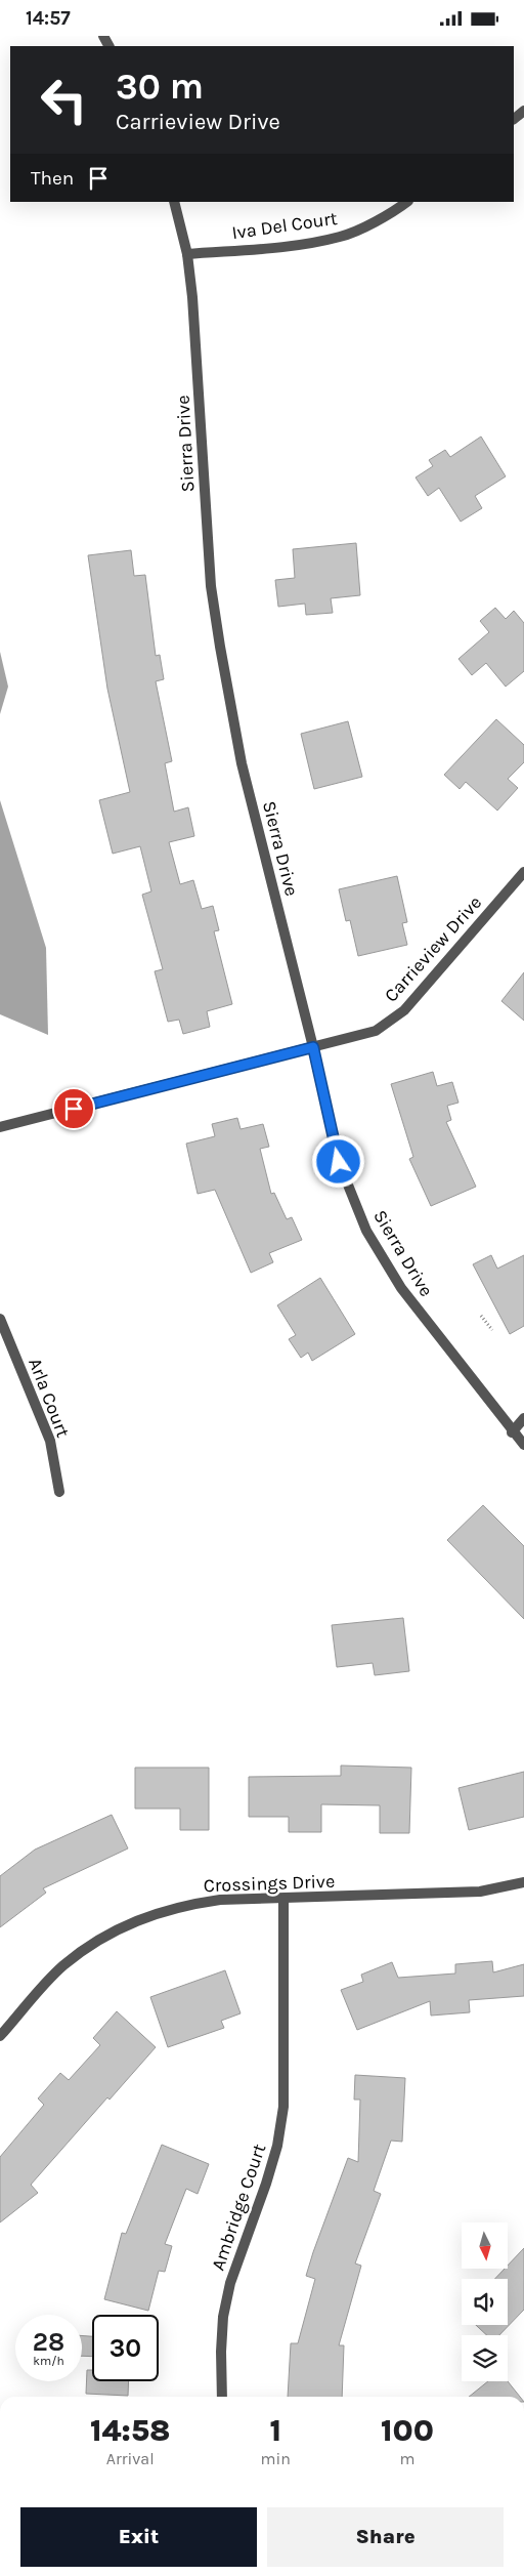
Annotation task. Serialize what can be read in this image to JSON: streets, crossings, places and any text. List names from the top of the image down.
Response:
{
  "streets": {
    "street": [
      "Iva Del Court",
      "Sierra Drive",
      "Carrieview Drive",
      "Arla Court",
      "Crossings Drive",
      "Ambridge Court"
    ]
  },
  "crossings": [
    ["Iva Del Court", "Sierra Drive"],
    ["Sierra Drive", "Carrieview Drive"],
    ["Crossings Drive", "Ambridge Court"]
  ],
  "north": "bottom",
  "page": {
    "status": "14:57",
    "turn": ["30 m", "Carrieview Drive"],
    "then": "Then",
    "speed": "28 km/h",
    "limit": "30",
    "eta": [
      "14:58",
      "Arrival",
      "1",
      "min",
      "100",
      "m"
    ],
    "buttons": ["Exit", "Share"]
  }
}
